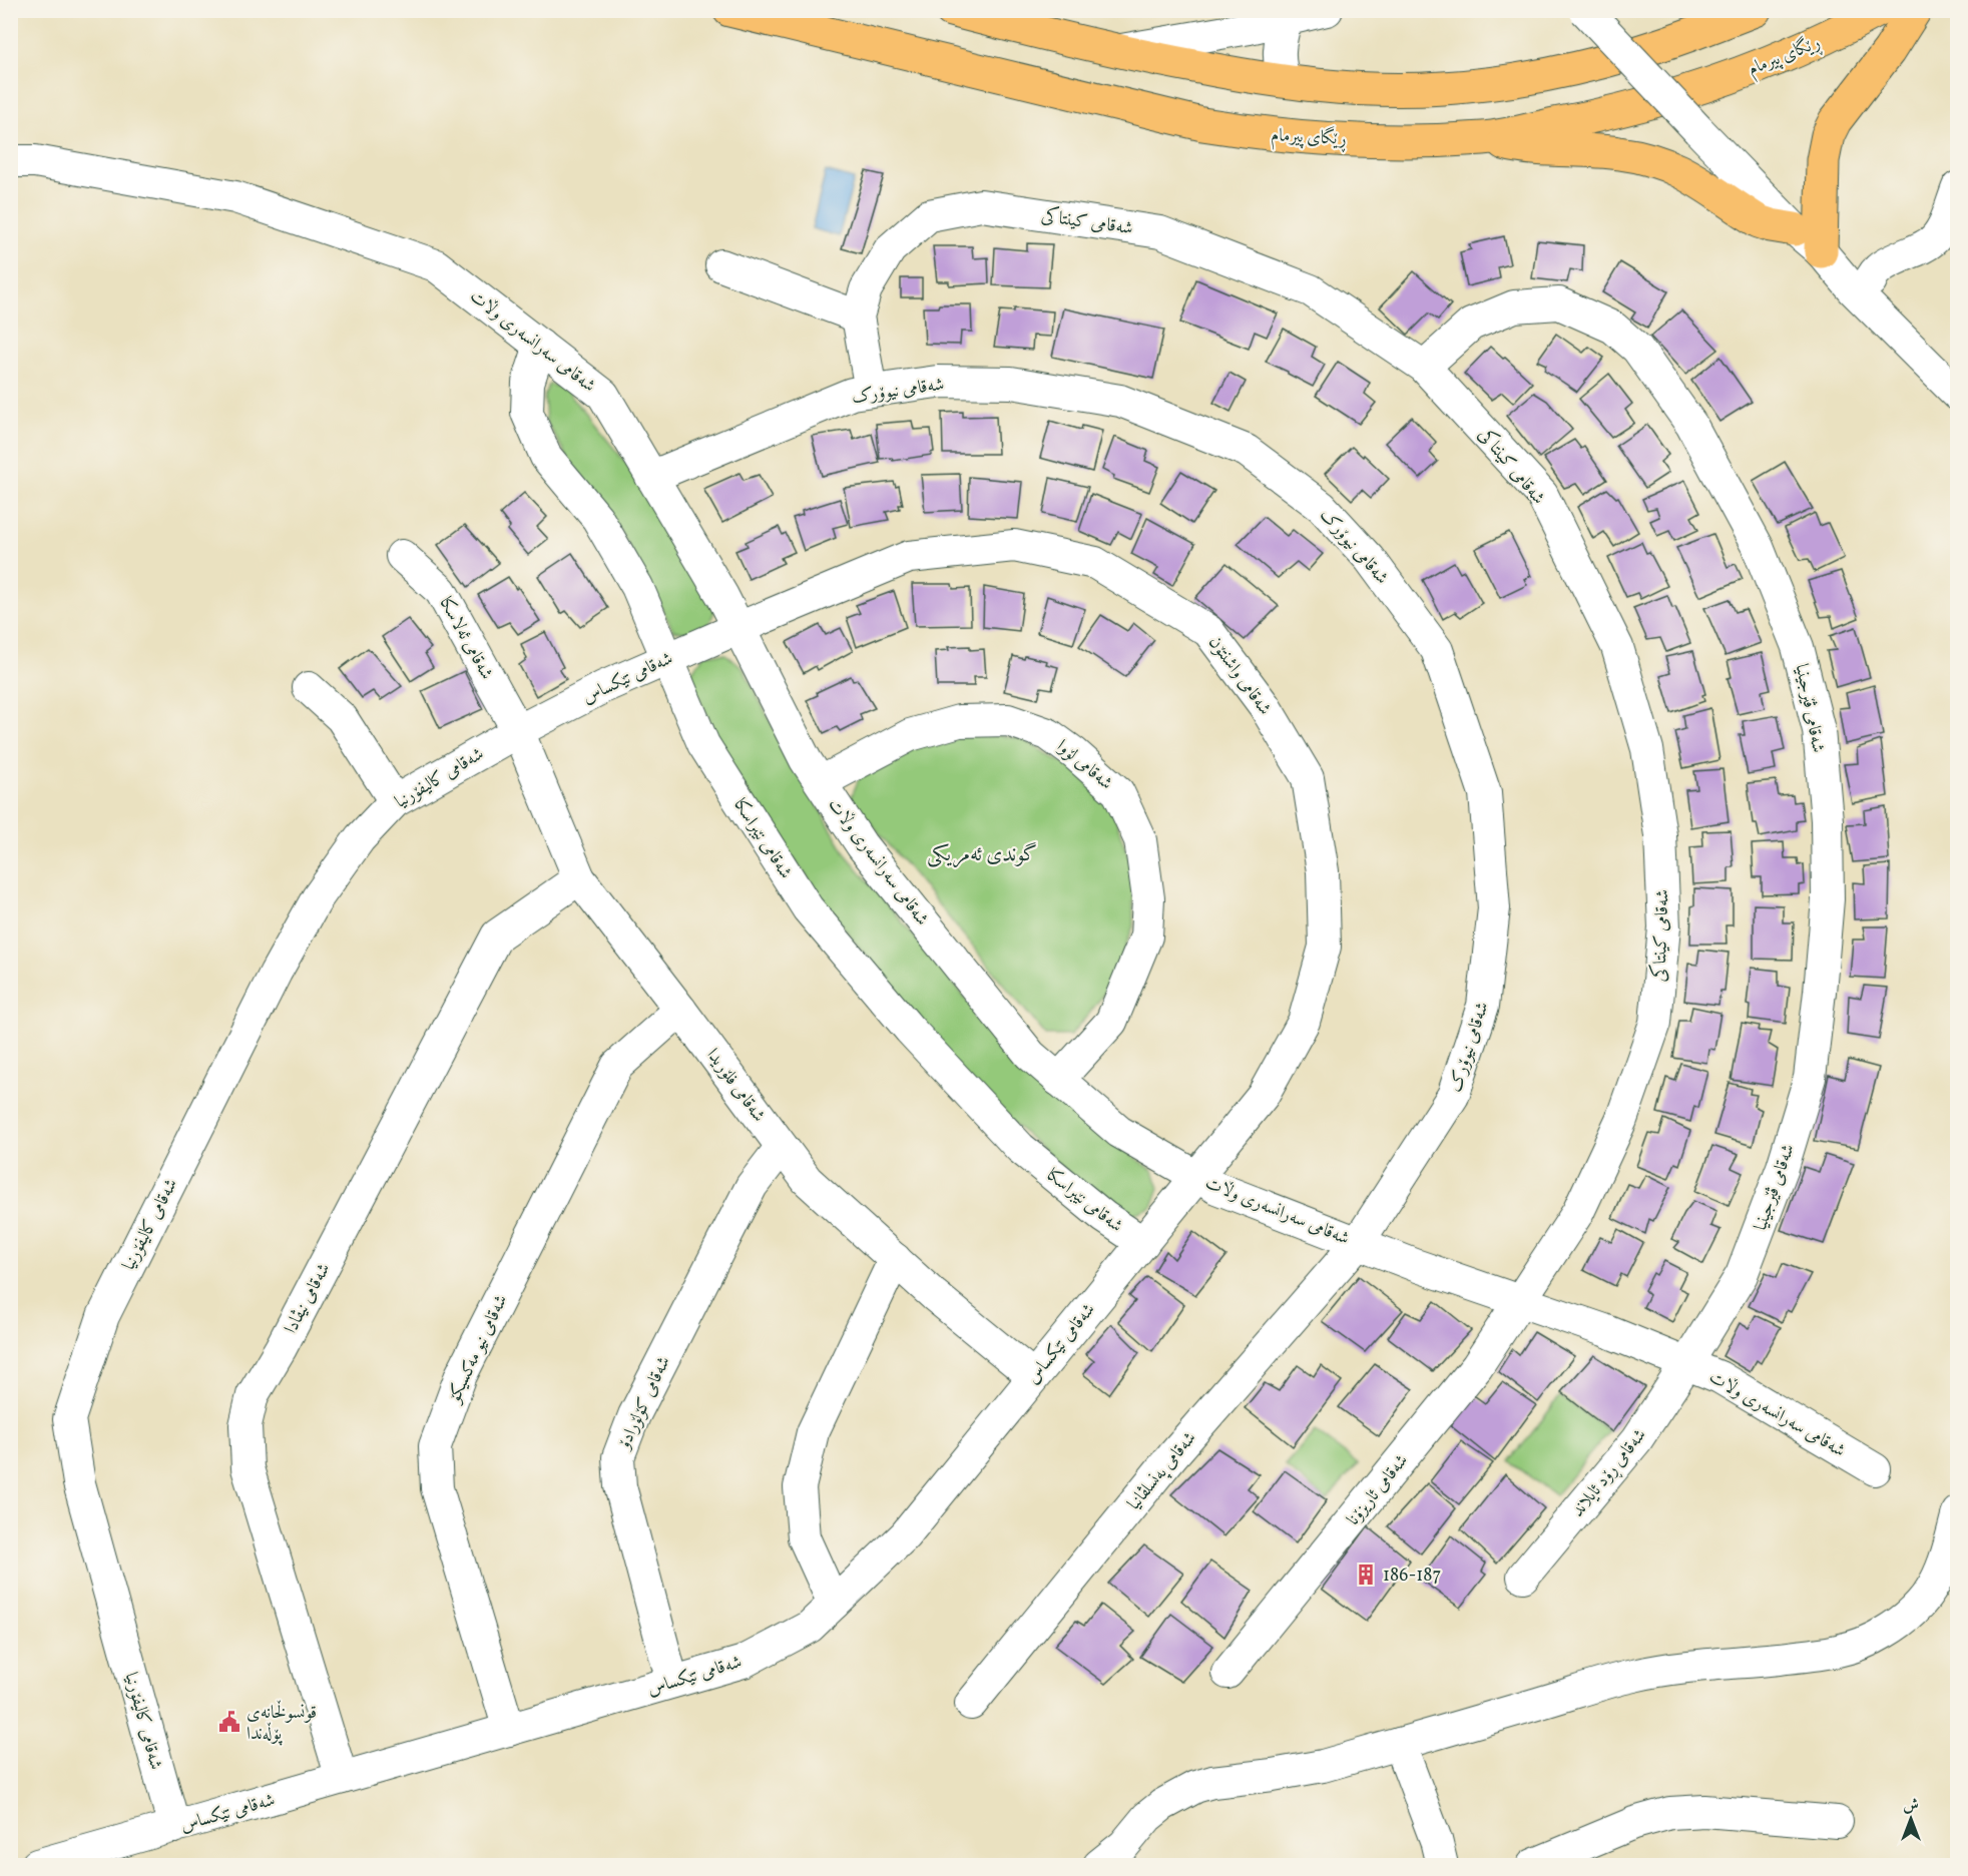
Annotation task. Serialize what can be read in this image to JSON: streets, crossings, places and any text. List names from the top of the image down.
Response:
{
  "streets": {
    "highway": ["ڕێگای پیرمام"],
    "street": [
      "شەقامی کینتاکی",
      "شەقامی سەرانسەری وڵات",
      "شەقامی نیوۆرک",
      "شەقامی ئەلاسکا",
      "شەقامی واشنتۆن",
      "شەقامی تێکساس",
      "شەقامی ڤێرجینیا",
      "شەقامی لۆوا",
      "شەقامی کالیفۆرنیا",
      "شەقامی نێبراسکا",
      "شەقامی فلۆریدا",
      "شەقامی نیڤادا",
      "شەقامی نیو مەکسیکۆ",
      "شەقامی کۆلۆرادۆ",
      "شەقامی پەنسلڤانیا",
      "شەقامی ڕۆد ئایلاند",
      "شەقامی ئاریزۆنا"
    ]
  },
  "crossings": [
    ["شەقامی کینتاکی", "شەقامی سەرانسەری وڵات"],
    ["شەقامی کینتاکی", "شەقامی نیوۆرک"],
    ["شەقامی کینتاکی", "شەقامی ڤێرجینیا"],
    ["شەقامی کینتاکی", "شەقامی ئاریزۆنا"],
    ["شەقامی سەرانسەری وڵات", "شەقامی نیوۆرک"],
    ["شەقامی سەرانسەری وڵات", "شەقامی واشنتۆن"],
    ["شەقامی سەرانسەری وڵات", "شەقامی تێکساس"],
    ["شەقامی سەرانسەری وڵات", "شەقامی ڤێرجینیا"],
    ["شەقامی سەرانسەری وڵات", "شەقامی لۆوا"],
    ["شەقامی سەرانسەری وڵات", "شەقامی نێبراسکا"],
    ["شەقامی سەرانسەری وڵات", "شەقامی پەنسلڤانیا"],
    ["شەقامی سەرانسەری وڵات", "شەقامی ڕۆد ئایلاند"],
    ["شەقامی سەرانسەری وڵات", "شەقامی ئاریزۆنا"],
    ["شەقامی نیوۆرک", "شەقامی پەنسلڤانیا"],
    ["شەقامی ئەلاسکا", "شەقامی تێکساس"],
    ["شەقامی ئەلاسکا", "شەقامی کالیفۆرنیا"],
    ["شەقامی ئەلاسکا", "شەقامی فلۆریدا"],
    ["شەقامی واشنتۆن", "شەقامی تێکساس"],
    ["شەقامی تێکساس", "شەقامی کالیفۆرنیا"],
    ["شەقامی تێکساس", "شەقامی نێبراسکا"],
    ["شەقامی تێکساس", "شەقامی فلۆریدا"],
    ["شەقامی تێکساس", "شەقامی نیڤادا"],
    ["شەقامی تێکساس", "شەقامی نیو مەکسیکۆ"],
    ["شەقامی تێکساس", "شەقامی کۆلۆرادۆ"],
    ["شەقامی ڤێرجینیا", "شەقامی ڕۆد ئایلاند"],
    ["شەقامی کالیفۆرنیا", "شەقامی فلۆریدا"],
    ["شەقامی فلۆریدا", "شەقامی نیڤادا"],
    ["شەقامی فلۆریدا", "شەقامی نیو مەکسیکۆ"],
    ["شەقامی فلۆریدا", "شەقامی کۆلۆرادۆ"]
  ],
  "districts": ["گوندی ئەمریکی"],
  "places": {
    "building": ["186-187"],
    "public building": ["قونسوڵخانەی پۆڵەندا"]
  },
  "north": "top"
}
